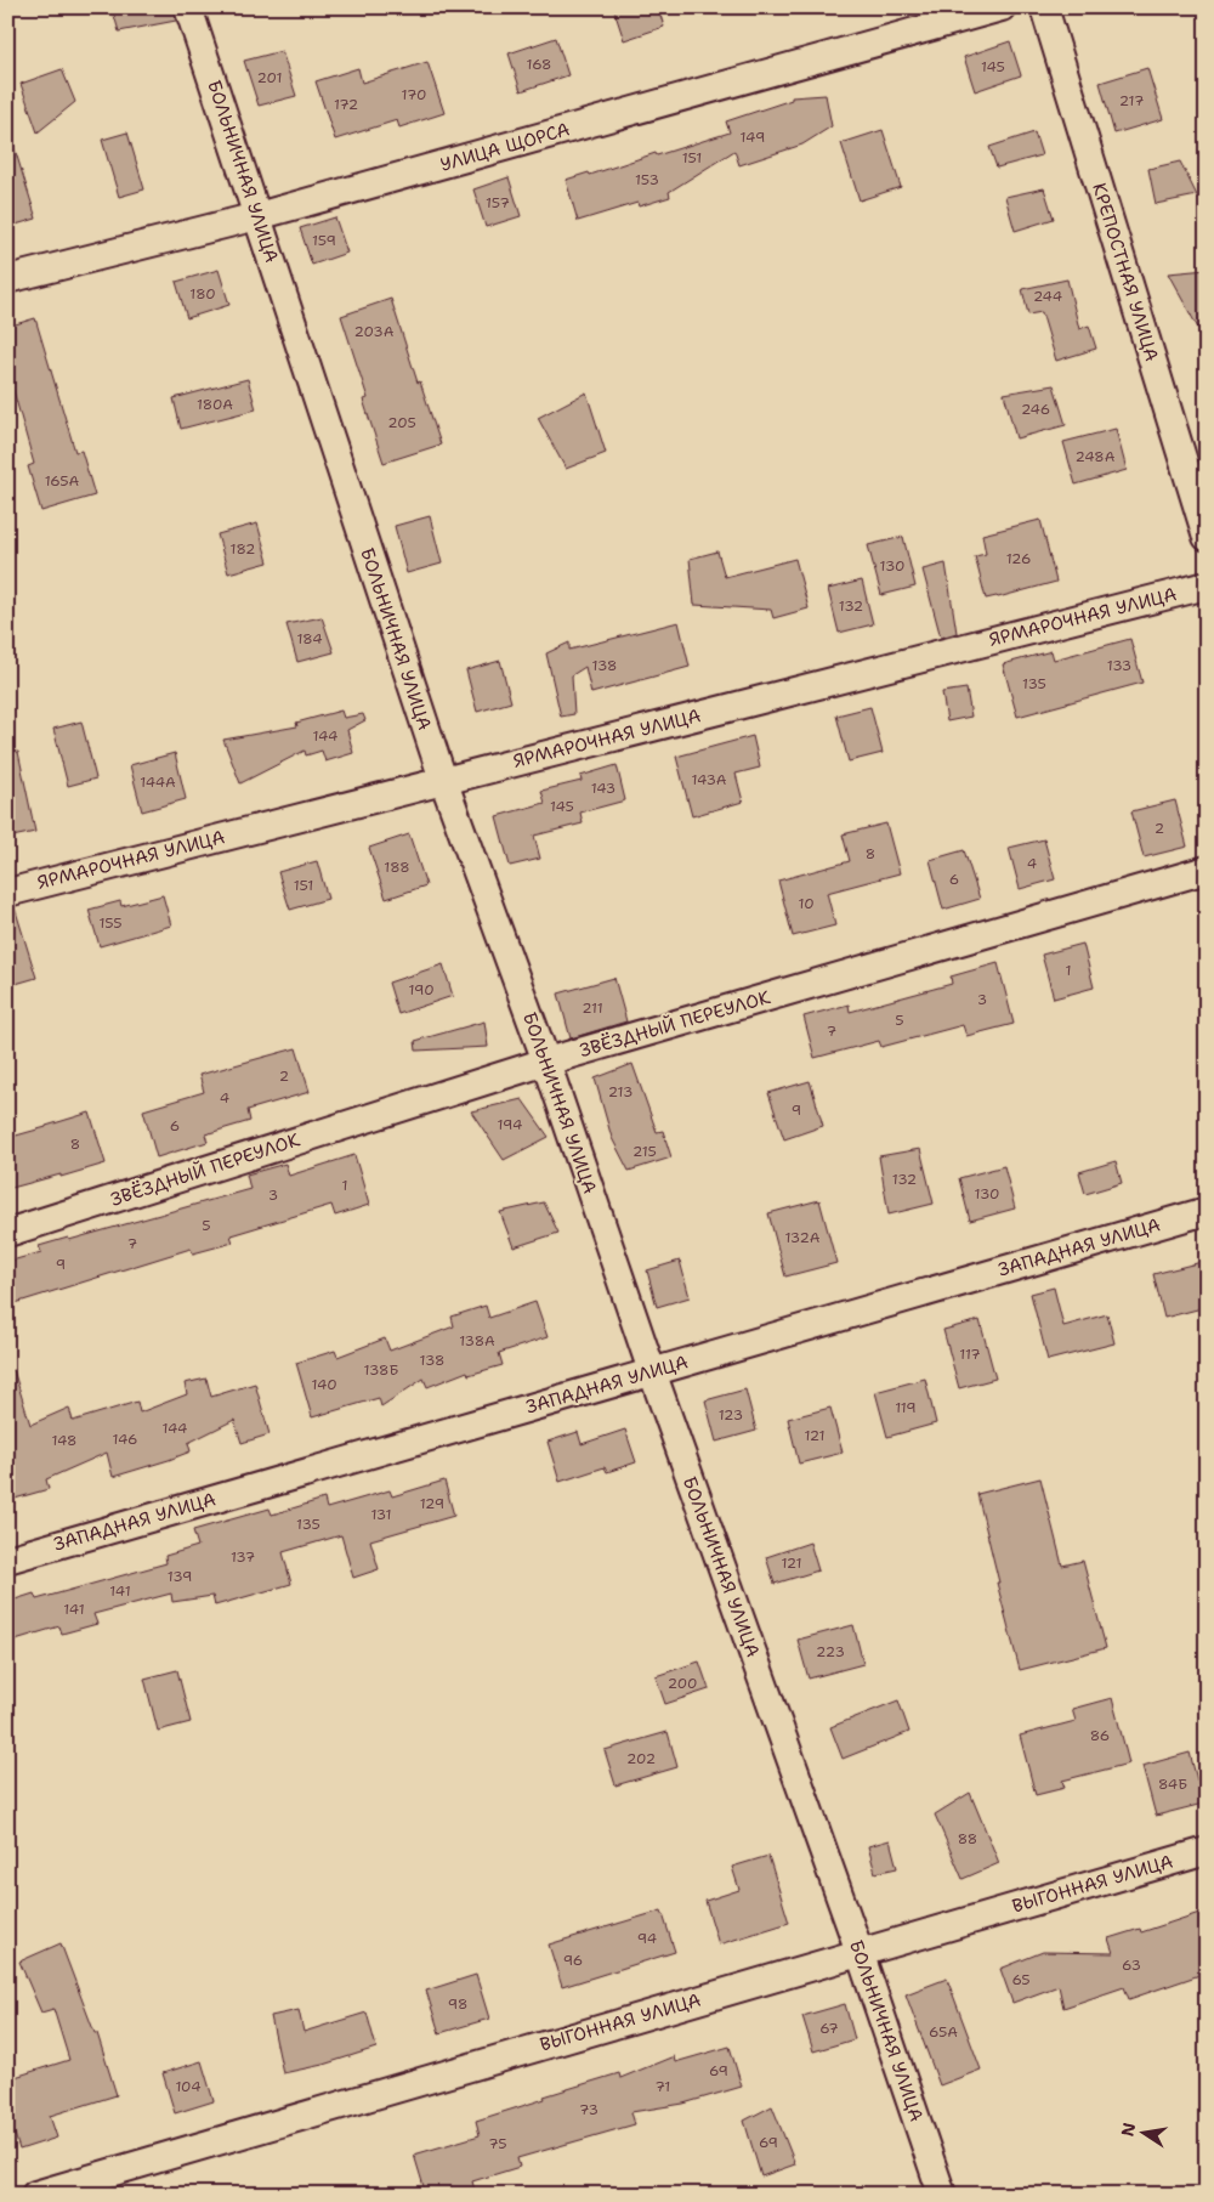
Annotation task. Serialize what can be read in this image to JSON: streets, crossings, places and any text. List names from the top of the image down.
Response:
{
  "streets": {
    "street": [
      "УЛИЦА ЩОРСА",
      "БОЛЬНИЧНАЯ УЛИЦА",
      "КРЕПОСТНАЯ УЛИЦА",
      "ЯРМАРОЧНАЯ УЛИЦА",
      "ЗВЁЗДНЫЙ ПЕРЕУЛОК",
      "ЗАПАДНАЯ УЛИЦА",
      "ВЫГОННАЯ УЛИЦА"
    ]
  },
  "crossings": [
    ["УЛИЦА ЩОРСА", "БОЛЬНИЧНАЯ УЛИЦА"],
    ["БОЛЬНИЧНАЯ УЛИЦА", "ЯРМАРОЧНАЯ УЛИЦА"],
    ["БОЛЬНИЧНАЯ УЛИЦА", "ЗВЁЗДНЫЙ ПЕРЕУЛОК"],
    ["БОЛЬНИЧНАЯ УЛИЦА", "ЗАПАДНАЯ УЛИЦА"],
    ["БОЛЬНИЧНАЯ УЛИЦА", "ВЫГОННАЯ УЛИЦА"]
  ],
  "house_numbers": [
    "168",
    "145",
    "201",
    "170",
    "217",
    "172",
    "149",
    "151",
    "153",
    "157",
    "159",
    "180",
    "244",
    "203А",
    "180А",
    "246",
    "205",
    "248А",
    "165А",
    "182",
    "126",
    "130",
    "132",
    "184",
    "138",
    "133",
    "135",
    "144",
    "143А",
    "144А",
    "143",
    "145",
    "2",
    "8",
    "4",
    "188",
    "6",
    "151",
    "10",
    "155",
    "1",
    "190",
    "3",
    "211",
    "5",
    "7",
    "2",
    "213",
    "4",
    "9",
    "194",
    "6",
    "8",
    "215",
    "132",
    "1",
    "130",
    "3",
    "5",
    "132А",
    "7",
    "9",
    "138А",
    "117",
    "138",
    "138Б",
    "140",
    "119",
    "123",
    "144",
    "121",
    "146",
    "148",
    "129",
    "131",
    "135",
    "137",
    "121",
    "139",
    "141",
    "141",
    "223",
    "200",
    "86",
    "202",
    "84Б",
    "88",
    "94",
    "96",
    "63",
    "65",
    "98",
    "67",
    "65А",
    "69",
    "104",
    "71",
    "73",
    "69",
    "75"
  ],
  "north": "left"
}
